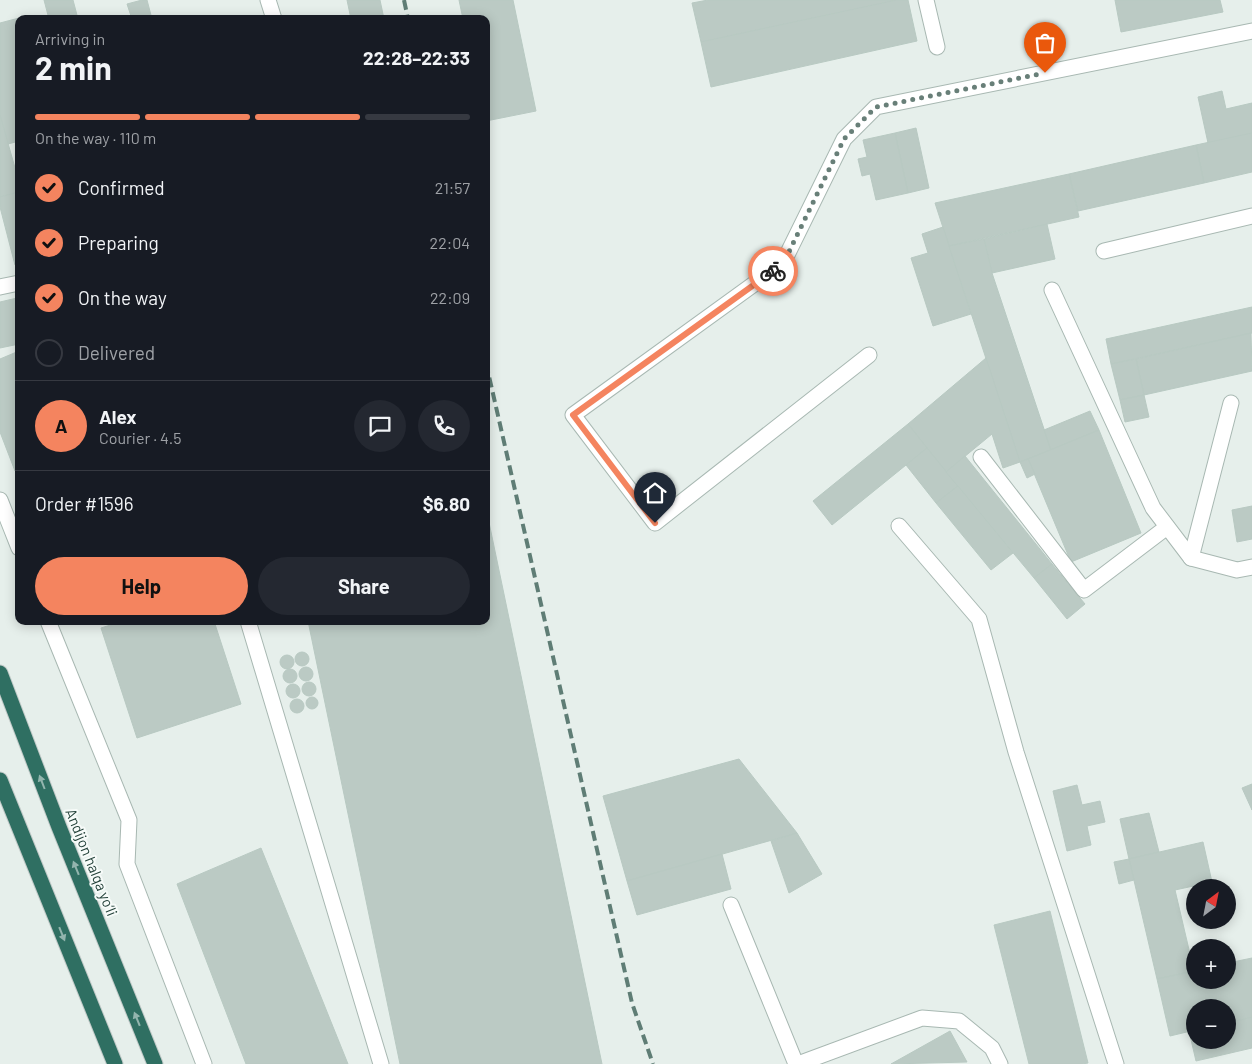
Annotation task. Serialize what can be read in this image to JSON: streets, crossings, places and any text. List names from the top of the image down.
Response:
{
  "streets": {
    "highway": ["Andijon halqa yo‘li"]
  },
  "north": "top right",
  "page": {
    "heading": ["2 min", "Arriving in", "22:28–22:33"],
    "panel": [
      "Alex",
      "Courier · 4.5",
      "Order #1596",
      "$6.80"
    ],
    "bar": "On the way · 110 m",
    "list": [
      ["Confirmed", "21:57"],
      ["Preparing", "22:04"],
      ["On the way", "22:09"],
      "Delivered"
    ],
    "round": "A",
    "buttons": ["Help", "Share"],
    "map_buttons": ["+", "−"]
  }
}
